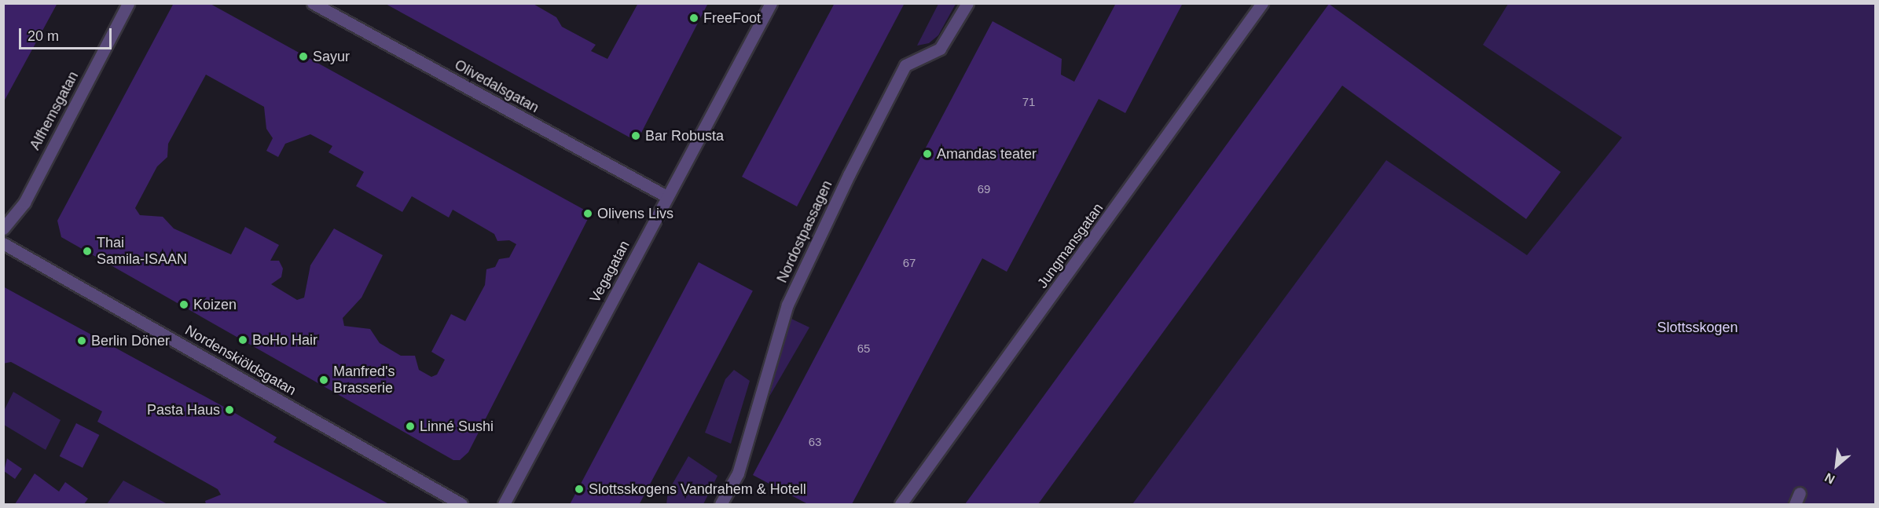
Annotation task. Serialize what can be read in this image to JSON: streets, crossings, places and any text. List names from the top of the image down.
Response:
{
  "streets": {
    "street": [
      "Olivedalsgatan",
      "Alfhemsgatan",
      "Nordostpassagen",
      "Jungmansgatan",
      "Vegagatan",
      "Nordenskiöldsgatan"
    ]
  },
  "crossings": [
    ["Olivedalsgatan", "Vegagatan"]
  ],
  "parks": ["Slottsskogen"],
  "places": [
    "FreeFoot",
    "Sayur",
    "Bar Robusta",
    "Amandas teater",
    "Olivens Livs",
    "Thai Samila-ISAAN",
    "Koizen",
    "BoHo Hair",
    "Berlin Döner",
    "Manfred's Brasserie",
    "Pasta Haus",
    "Linné Sushi",
    "Slottsskogens Vandrahem & Hotell"
  ],
  "house_numbers": [
    "71",
    "69",
    "67",
    "65",
    "63"
  ],
  "scale_bar": "20 m",
  "north": "bottom left"
}
